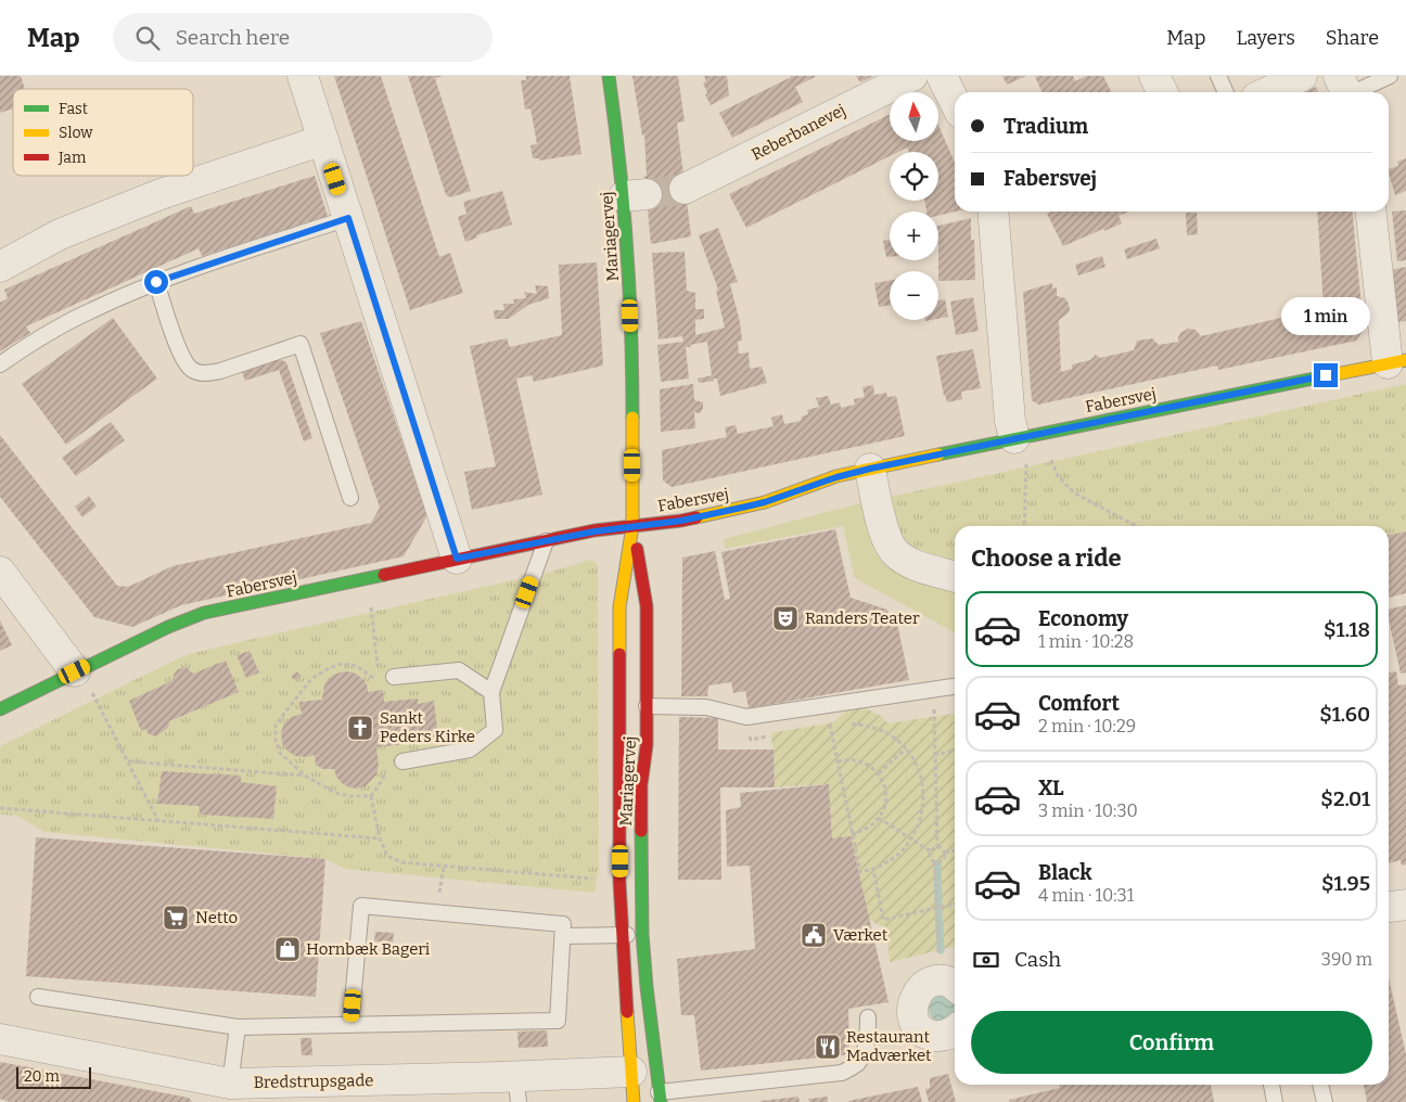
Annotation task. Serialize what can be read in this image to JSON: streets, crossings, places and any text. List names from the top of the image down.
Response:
{
  "streets": {
    "street": [
      "Reberbanevej",
      "Mariagervej",
      "Fabersvej",
      "Bredstrupsgade"
    ]
  },
  "crossings": [
    ["Mariagervej", "Fabersvej"],
    ["Mariagervej", "Bredstrupsgade"]
  ],
  "places": {
    "theatre": ["Randers Teater"],
    "church": ["Sankt Peders Kirke"],
    "supermarket": ["Netto"],
    "public building": ["Værket"],
    "shop": ["Hornbæk Bageri"],
    "restaurant": ["Restaurant Madværket"]
  },
  "legend": ["Fast", "Slow", "Jam"],
  "scale_bar": "20 m",
  "north": "top",
  "page": {
    "header": "Map",
    "search": "Search here",
    "nav": ["Map", "Layers", "Share"],
    "map_buttons": ["+", "−"],
    "banner": ["Tradium", "Fabersvej"],
    "bubble": "1 min",
    "heading": "Choose a ride",
    "list": [
      {
        "name": "Economy",
        "note": "1 min · 10:28",
        "value": "$1.18"
      },
      {
        "name": "Comfort",
        "note": "2 min · 10:29",
        "value": "$1.60"
      },
      {
        "name": "XL",
        "note": "3 min · 10:30",
        "value": "$2.01"
      },
      {
        "name": "Black",
        "note": "4 min · 10:31",
        "value": "$1.95"
      }
    ],
    "pay": ["Cash", "390 m"],
    "buttons": "Confirm",
    "scale": "20 m"
  }
}
